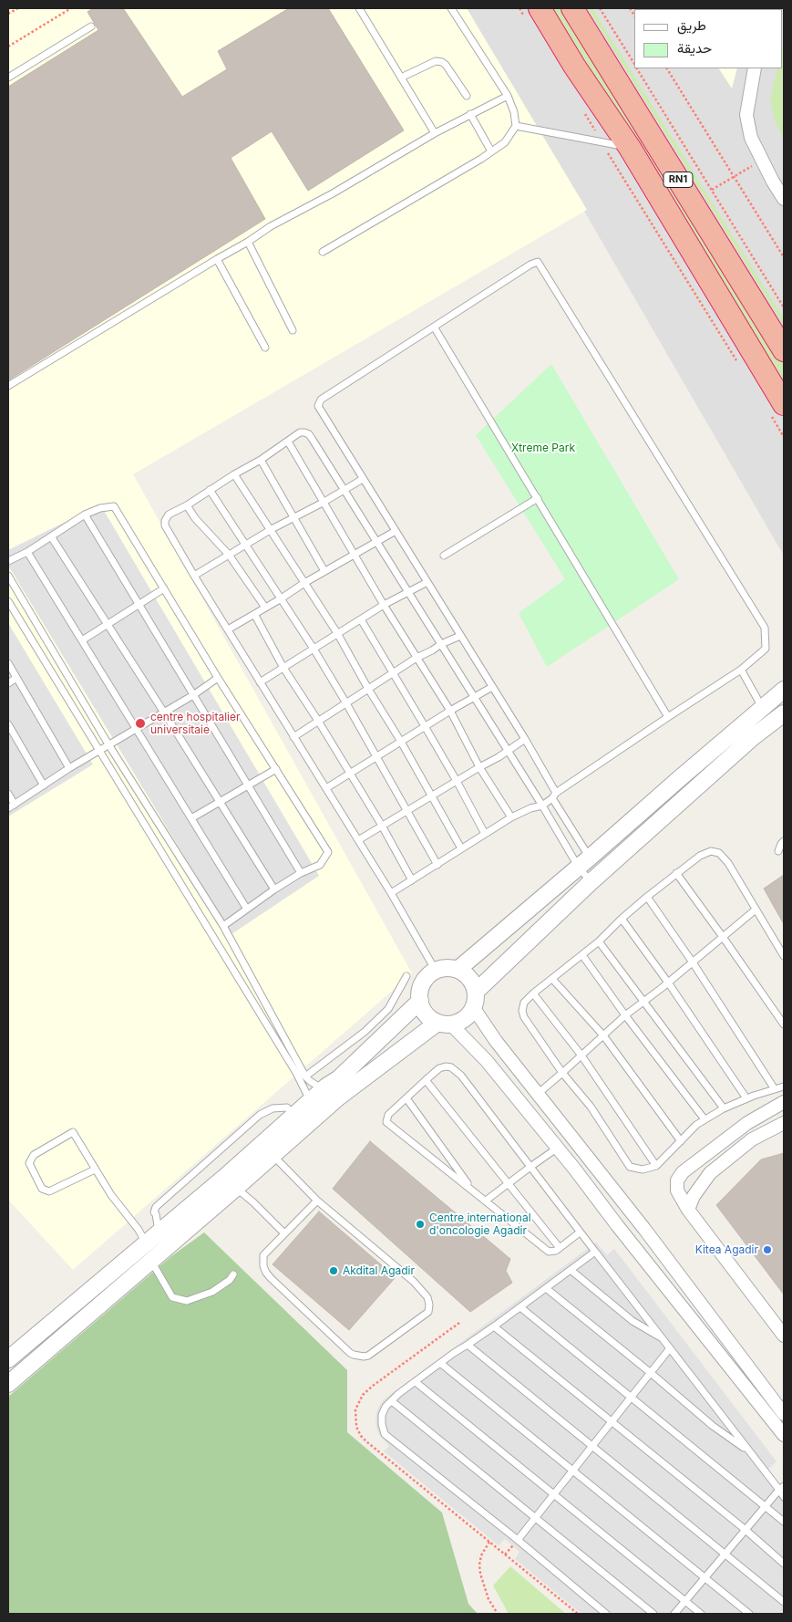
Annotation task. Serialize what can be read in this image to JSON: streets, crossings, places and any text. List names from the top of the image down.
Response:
{
  "streets": {
    "highway": ["RN1"]
  },
  "parks": ["Xtreme Park"],
  "places": [
    "centre hospitalier universitaie",
    "Centre international d'oncologie Agadir",
    "Kitea Agadir",
    "Akdital Agadir"
  ],
  "legend": ["طريق", "حديقة"]
}
